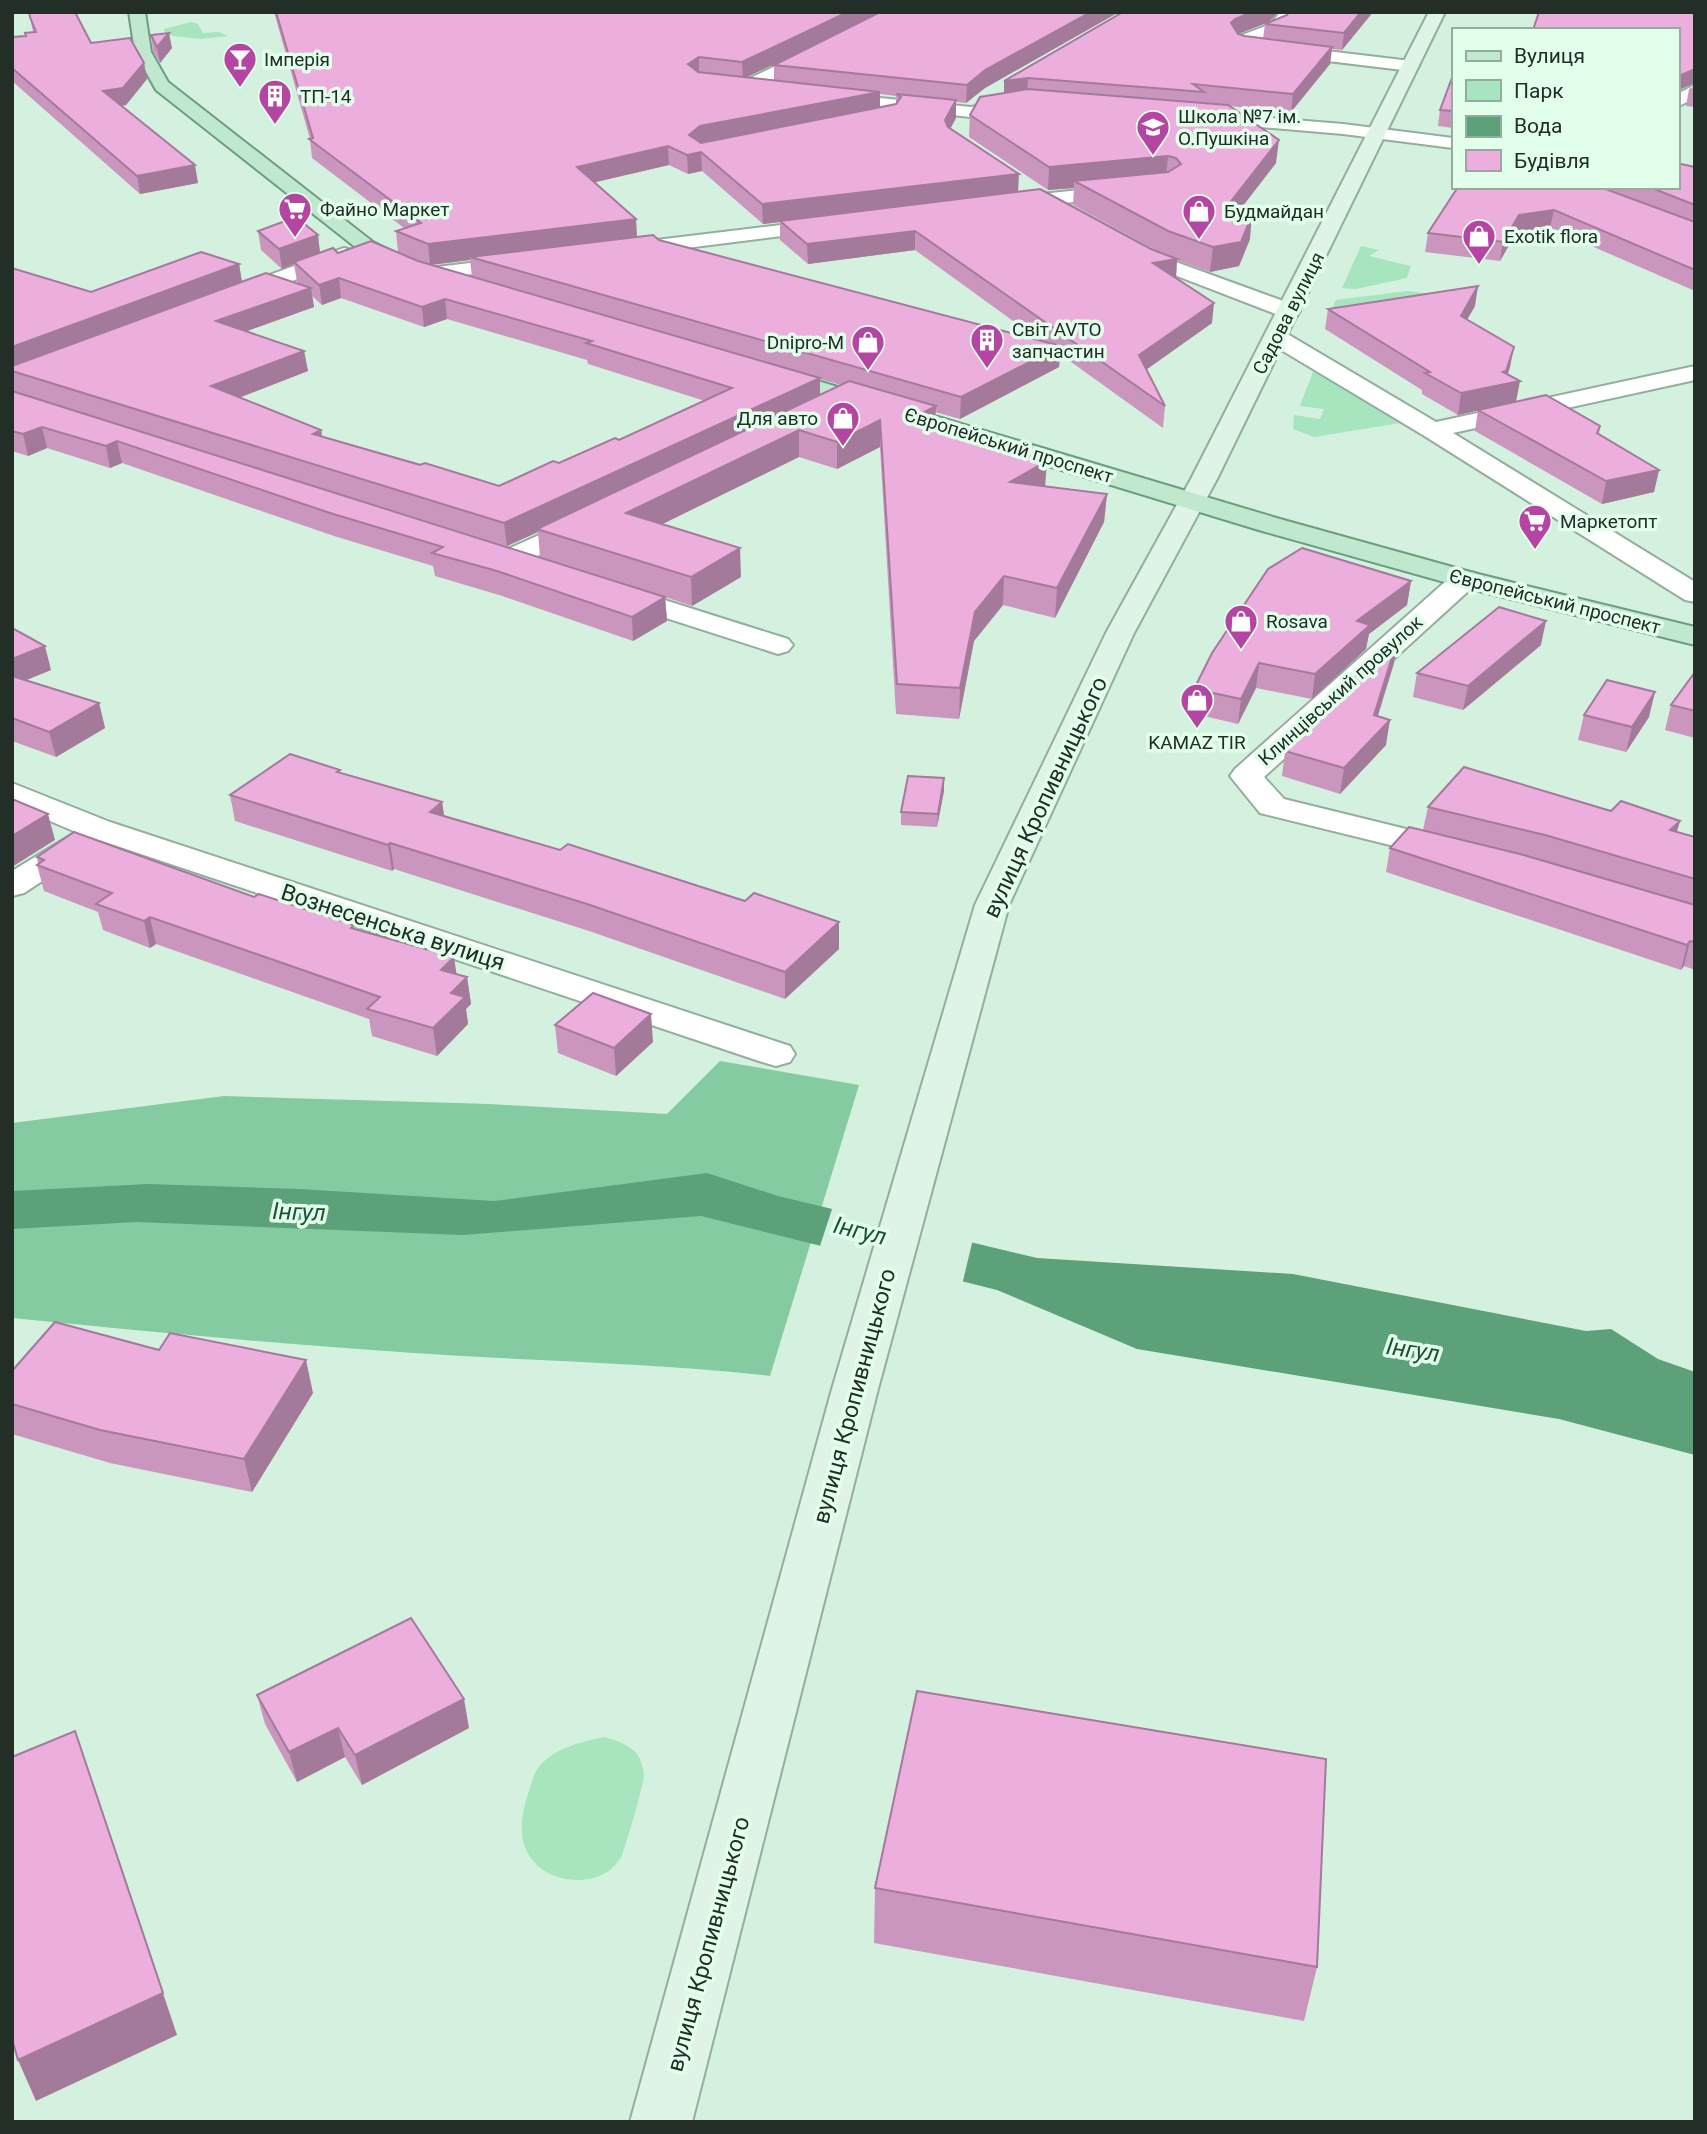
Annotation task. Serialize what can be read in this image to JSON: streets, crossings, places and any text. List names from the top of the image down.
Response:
{
  "streets": {
    "main road": ["Садова вулиця", "Європейський проспект", "вулиця Кропивницького"],
    "street": ["Клинцівський провулок", "Вознесенська вулиця"]
  },
  "crossings": [
    ["Садова вулиця", "Європейський проспект"],
    ["Садова вулиця", "вулиця Кропивницького"],
    ["Європейський проспект", "Клинцівський провулок"],
    ["Європейський проспект", "вулиця Кропивницького"]
  ],
  "water": ["Інгул"],
  "places": {
    "bar": ["Імперія"],
    "building": ["ТП-14", "Світ AVTO запчастин"],
    "school or university": ["Школа №7 ім. О.Пушкіна"],
    "supermarket": ["Файно Маркет", "Маркетопт"],
    "shop": [
      "Будмайдан",
      "Exotik flora",
      "Dnipro-M",
      "Для авто",
      "Rosava",
      "KAMAZ TIR"
    ]
  },
  "legend": [
    "Вулиця",
    "Парк",
    "Вода",
    "Будівля"
  ]
}
